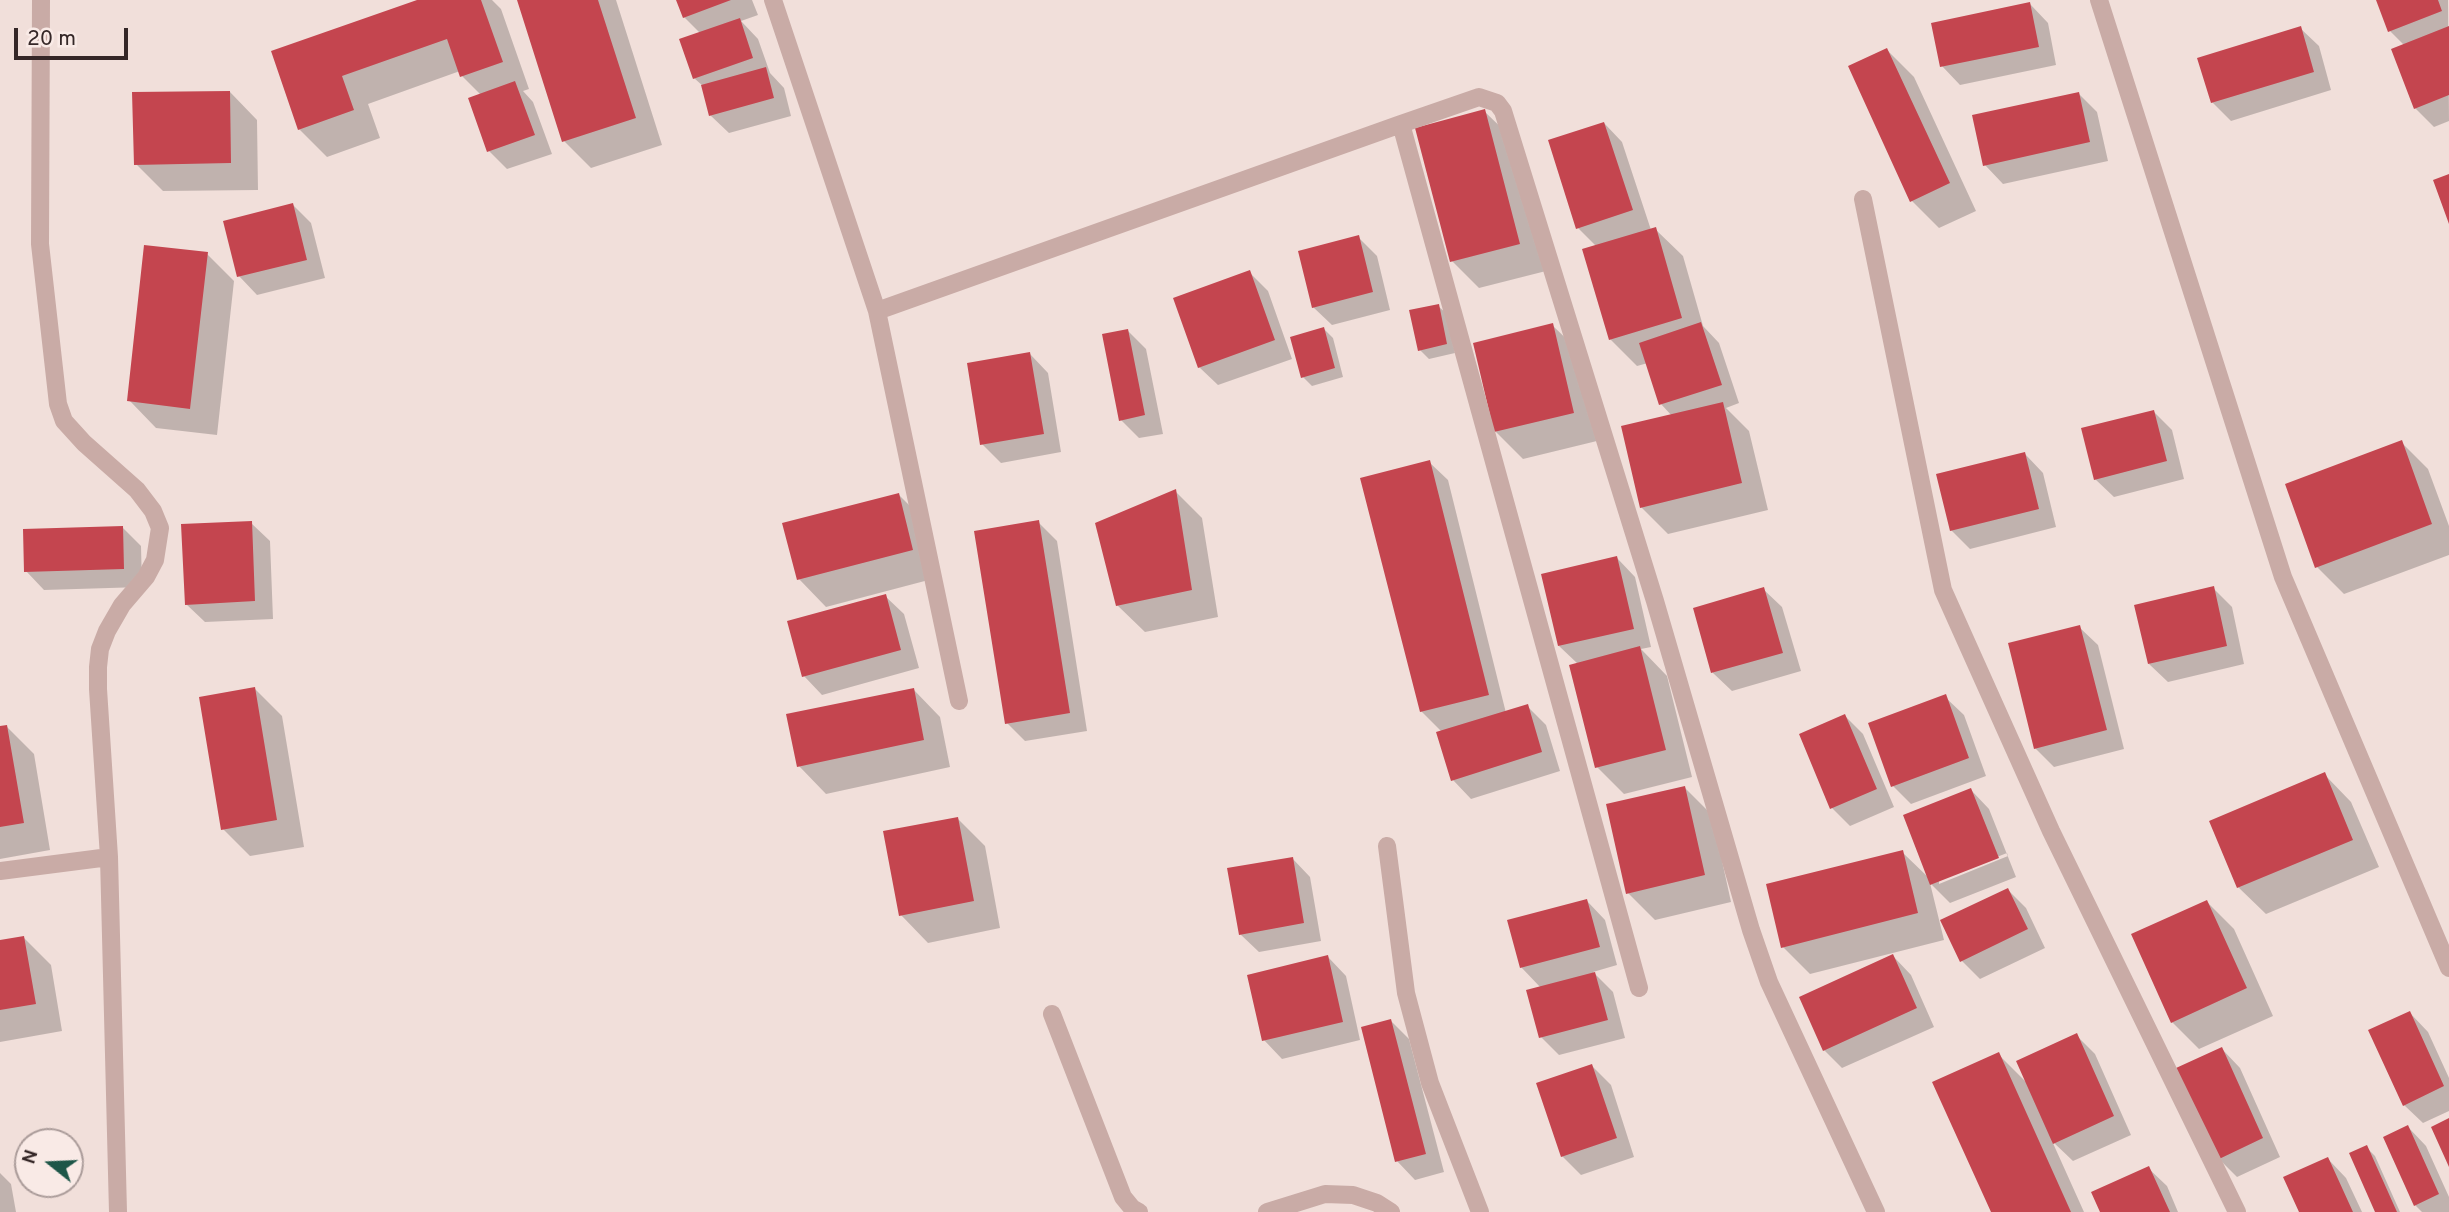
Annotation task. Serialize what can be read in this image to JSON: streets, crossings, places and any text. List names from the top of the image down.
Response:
{
  "scale_bar": "20 m",
  "north": "left"
}
